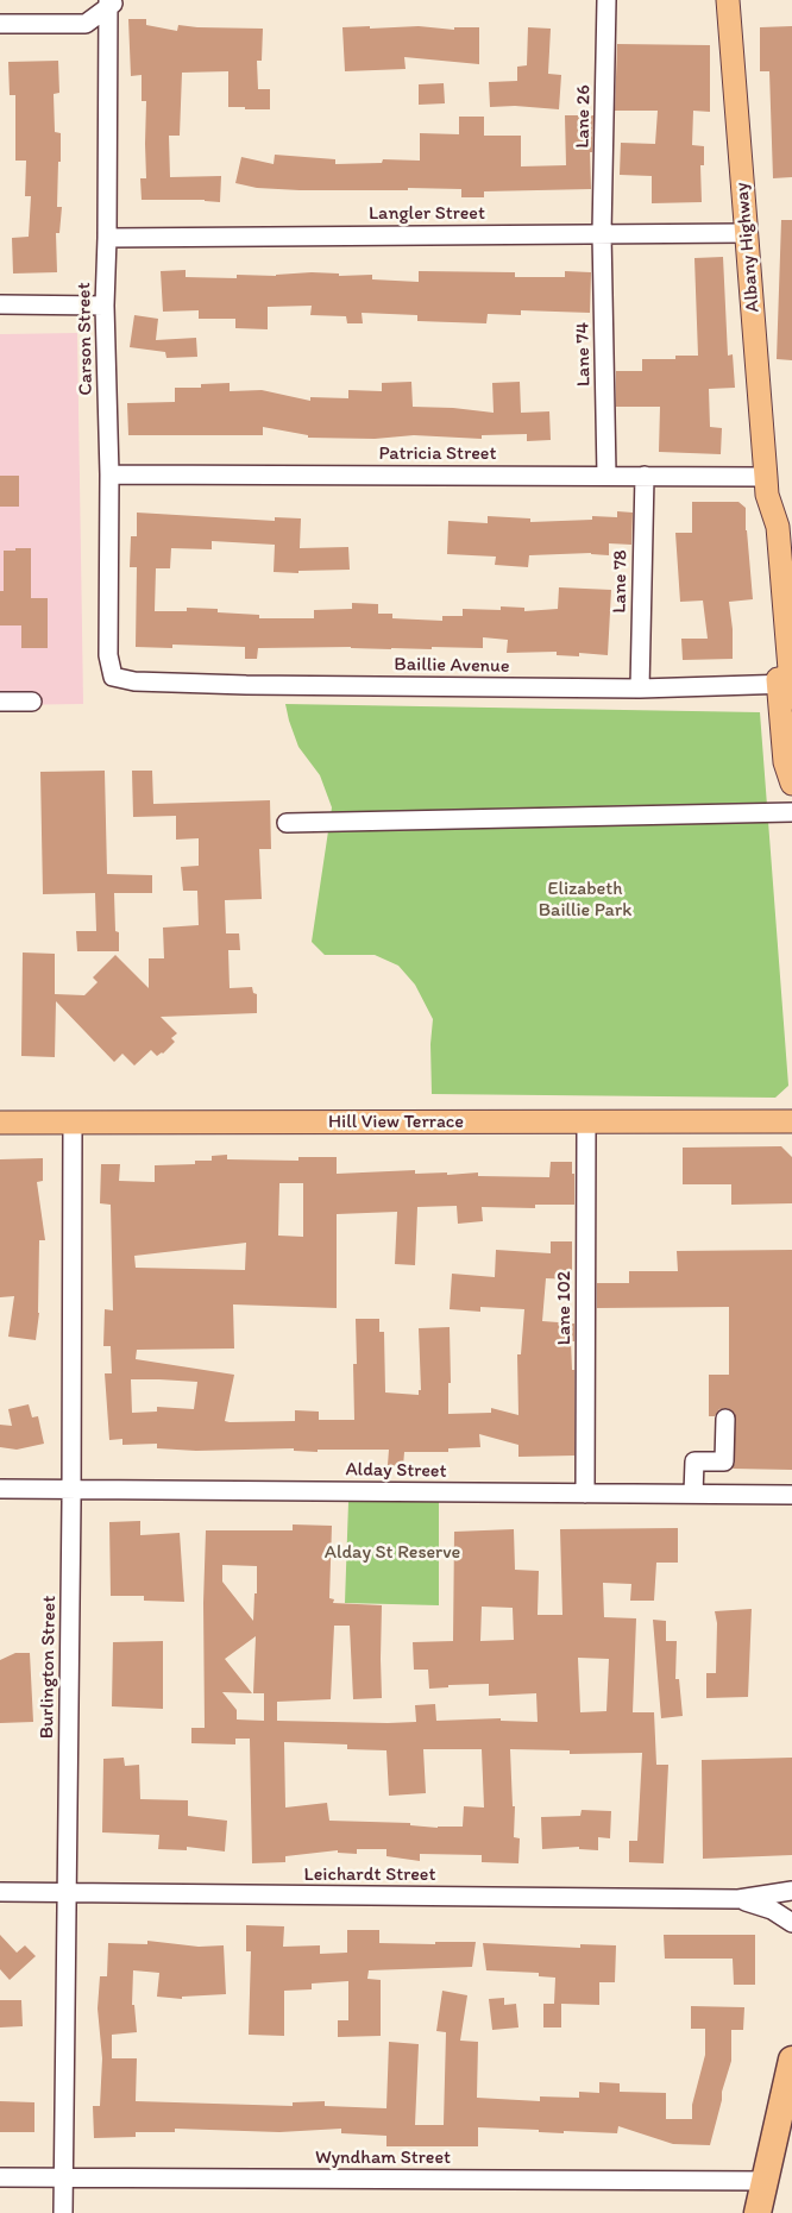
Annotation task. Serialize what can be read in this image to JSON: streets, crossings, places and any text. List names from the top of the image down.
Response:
{
  "streets": {
    "main road": ["Albany Highway", "Hill View Terrace"],
    "street": [
      "Lane 26",
      "Langler Street",
      "Carson Street",
      "Lane 74",
      "Patricia Street",
      "Lane 78",
      "Baillie Avenue",
      "Lane 102",
      "Alday Street",
      "Burlington Street",
      "Leichardt Street",
      "Wyndham Street"
    ]
  },
  "crossings": [
    ["Lane 26", "Langler Street"],
    ["Lane 26", "Lane 74"],
    ["Langler Street", "Albany Highway"],
    ["Langler Street", "Carson Street"],
    ["Langler Street", "Lane 74"],
    ["Albany Highway", "Patricia Street"],
    ["Albany Highway", "Baillie Avenue"],
    ["Carson Street", "Patricia Street"],
    ["Carson Street", "Baillie Avenue"],
    ["Lane 74", "Patricia Street"],
    ["Patricia Street", "Lane 78"],
    ["Lane 78", "Baillie Avenue"],
    ["Hill View Terrace", "Lane 102"],
    ["Hill View Terrace", "Burlington Street"],
    ["Lane 102", "Alday Street"],
    ["Alday Street", "Burlington Street"],
    ["Burlington Street", "Leichardt Street"],
    ["Burlington Street", "Wyndham Street"]
  ],
  "parks": ["Elizabeth Baillie Park", "Alday St Reserve"]
}
